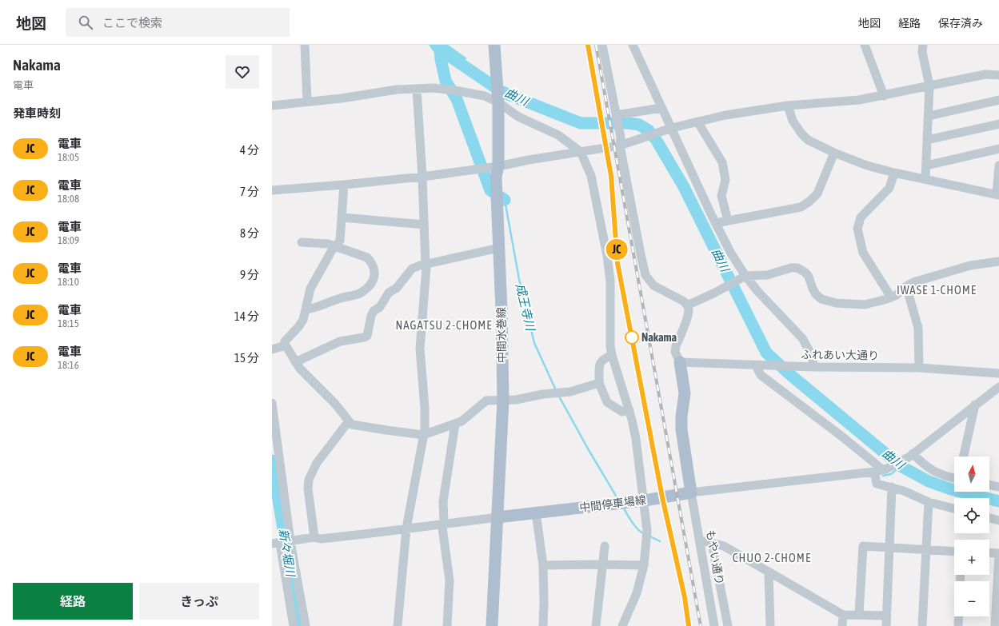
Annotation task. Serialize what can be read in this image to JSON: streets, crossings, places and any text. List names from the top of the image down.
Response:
{
  "streets": {
    "main road": ["中間水巻線", "中間停車場線"],
    "street": ["ふれあい大通り", "もやい通り"]
  },
  "crossings": [
    ["中間水巻線", "中間停車場線"],
    ["中間停車場線", "もやい通り"]
  ],
  "districts": ["IWASE 1-CHOME", "NAGATSU 2-CHOME", "CHUO 2-CHOME"],
  "water": ["曲川", "成王寺川", "新々堀川"],
  "places": ["Nakama"],
  "north": "top",
  "page": {
    "header": "地図",
    "search": "ここで検索",
    "nav": ["地図", "経路", "保存済み"],
    "heading": [
      ["Nakama", "電車"],
      "発車時刻"
    ],
    "on_map": "JC",
    "list": [
      {
        "mark": "JC",
        "name": "電車",
        "note": "18:05",
        "value": "4 分"
      },
      {
        "mark": "JC",
        "name": "電車",
        "note": "18:08",
        "value": "7 分"
      },
      {
        "mark": "JC",
        "name": "電車",
        "note": "18:09",
        "value": "8 分"
      },
      {
        "mark": "JC",
        "name": "電車",
        "note": "18:10",
        "value": "9 分"
      },
      {
        "mark": "JC",
        "name": "電車",
        "note": "18:15",
        "value": "14 分"
      },
      {
        "mark": "JC",
        "name": "電車",
        "note": "18:16",
        "value": "15 分"
      }
    ],
    "map_buttons": ["+", "−"],
    "buttons": ["経路", "きっぷ"]
  }
}
